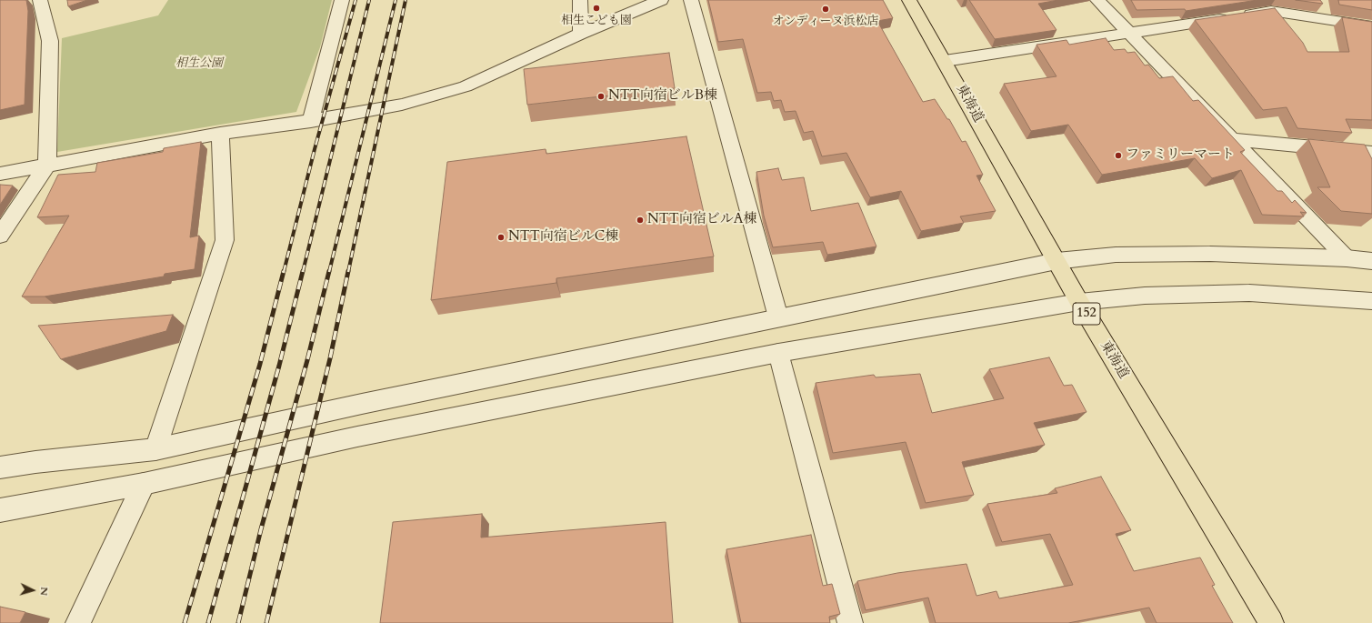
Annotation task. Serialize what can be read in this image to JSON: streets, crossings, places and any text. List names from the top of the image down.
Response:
{
  "streets": {
    "highway": ["東海道", "152"]
  },
  "parks": ["相生公園"],
  "places": [
    "相生こども園",
    "オンディーヌ浜松店",
    "NTT向宿ビルB棟",
    "ファミリーマート",
    "NTT向宿ビルA棟",
    "NTT向宿ビルC棟"
  ],
  "north": "right"
}
